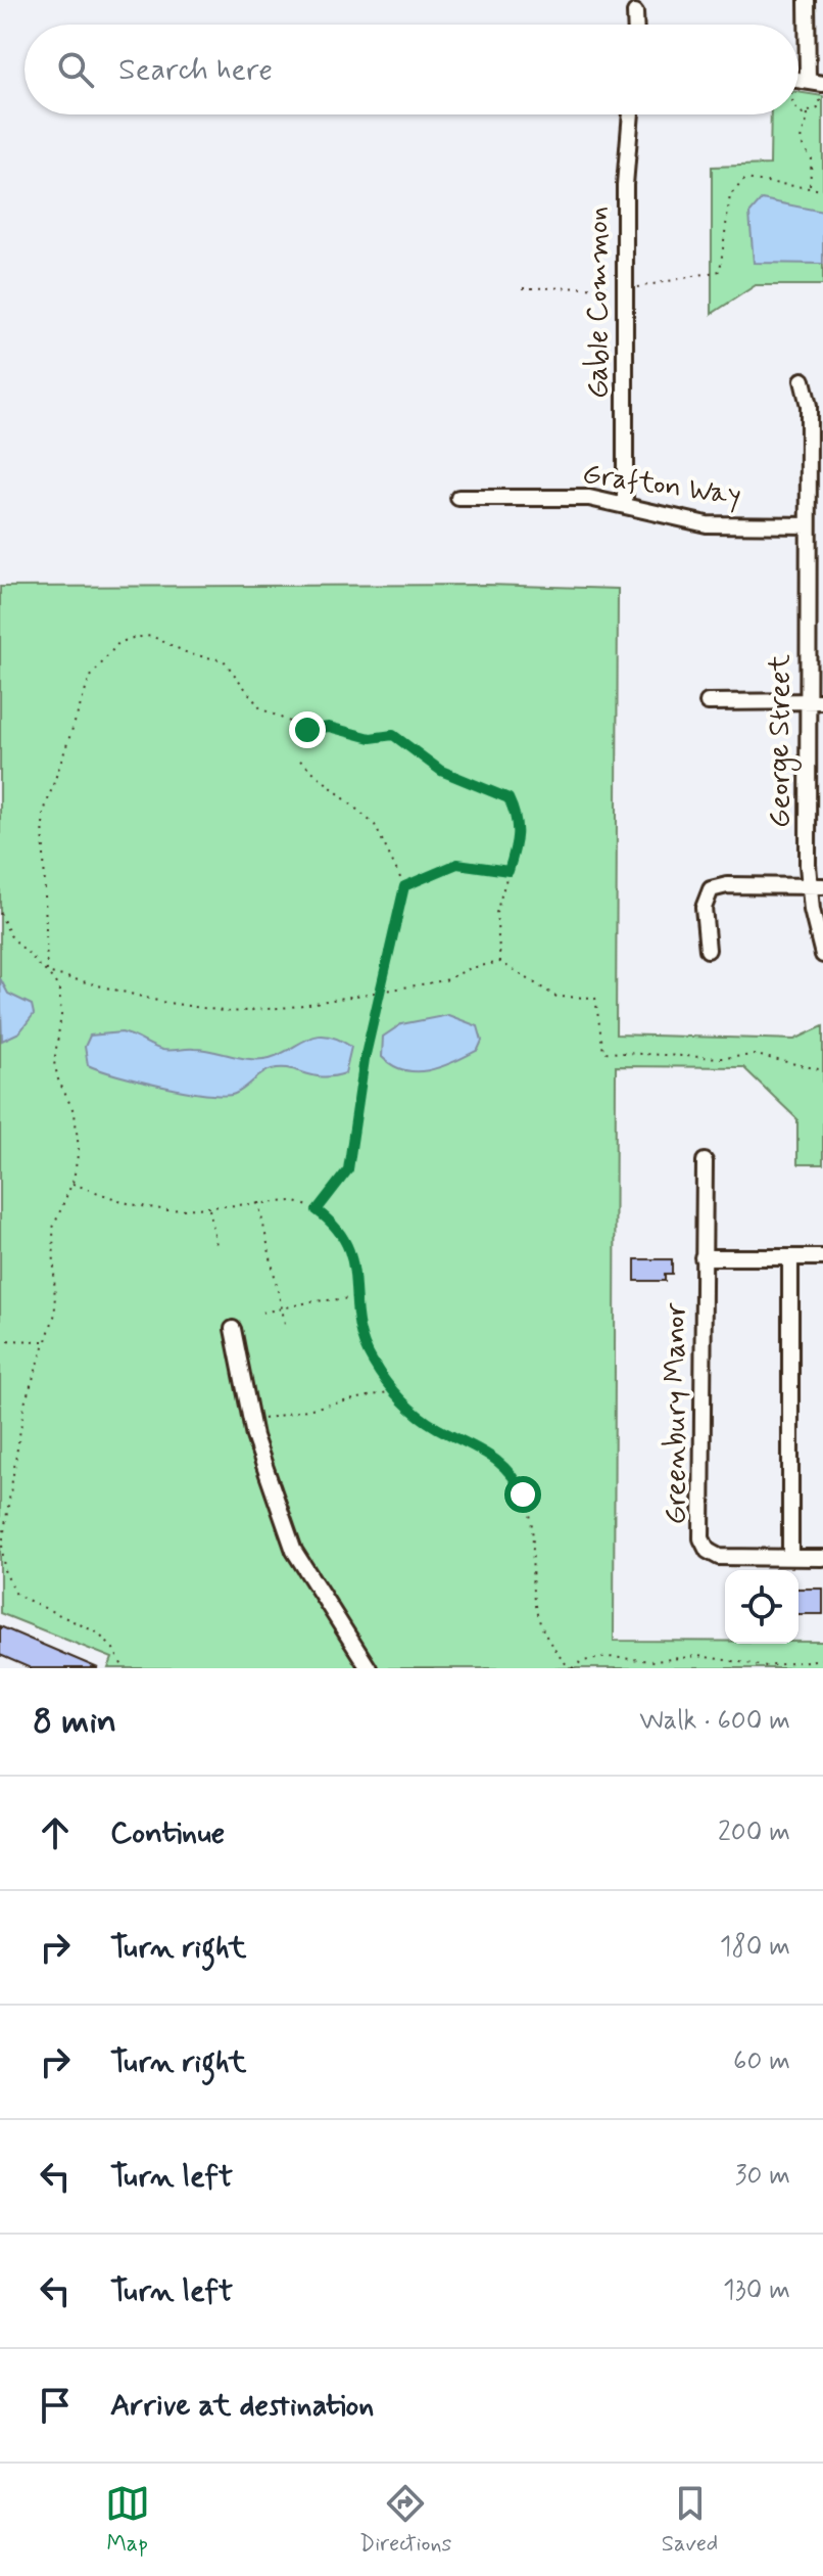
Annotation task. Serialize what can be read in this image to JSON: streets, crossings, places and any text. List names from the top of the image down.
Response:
{
  "streets": {
    "street": [
      "Gable Common",
      "Grafton Way",
      "George Street",
      "Greenbury Manor"
    ]
  },
  "crossings": [
    ["Gable Common", "Grafton Way"],
    ["Grafton Way", "George Street"]
  ],
  "page": {
    "search": "Search here",
    "heading": ["8 min", "Walk · 600 m"],
    "list": [
      ["Continue", "200 m"],
      ["Turn right", "180 m"],
      ["Turn right", "60 m"],
      ["Turn left", "30 m"],
      ["Turn left", "130 m"],
      "Arrive at destination"
    ],
    "nav": ["Map", "Directions", "Saved"]
  }
}
